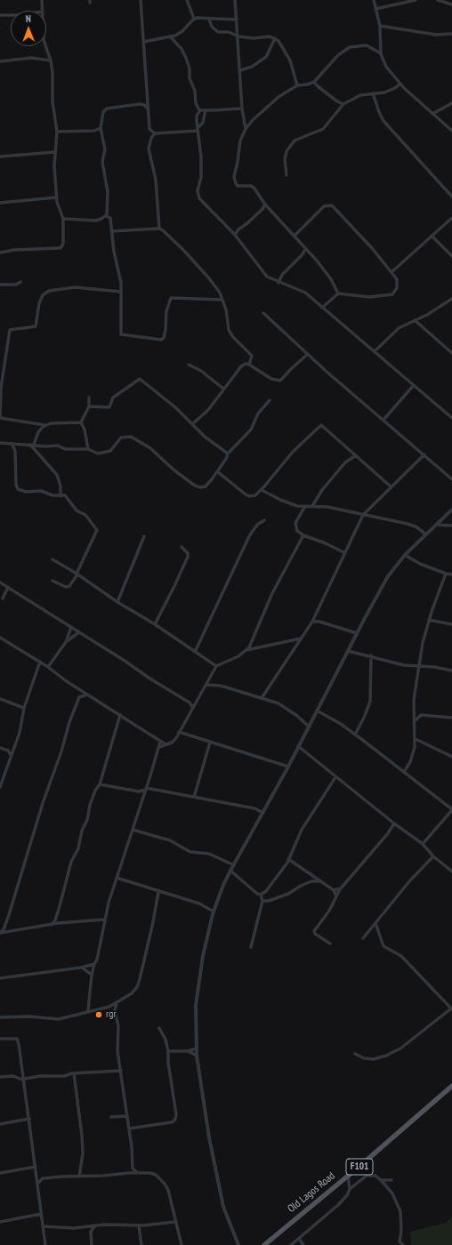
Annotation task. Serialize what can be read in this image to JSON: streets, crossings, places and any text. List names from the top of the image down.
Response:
{
  "streets": {
    "main road": ["F101", "Old Lagos Road"]
  },
  "places": ["rgr"],
  "north": "top"
}
